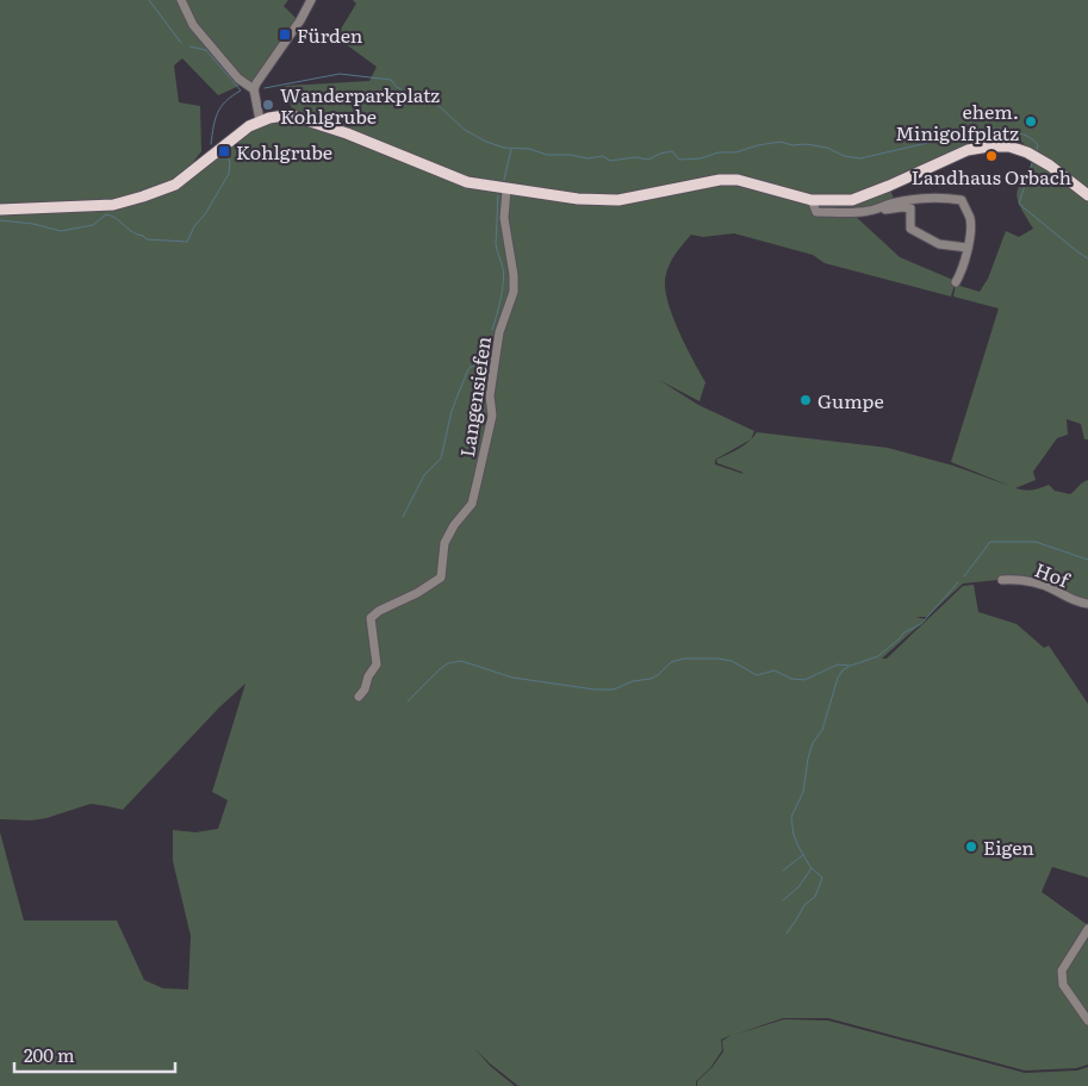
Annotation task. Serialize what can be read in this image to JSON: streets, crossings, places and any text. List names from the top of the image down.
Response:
{
  "streets": {
    "street": ["Langensiefen", "Hof"]
  },
  "places": {
    "transit": ["Fürden", "Kohlgrube"],
    "other": [
      "Wanderparkplatz Kohlgrube",
      "ehem. Minigolfplatz",
      "Landhaus Orbach",
      "Gumpe",
      "Eigen"
    ]
  },
  "scale_bar": "200 m"
}
